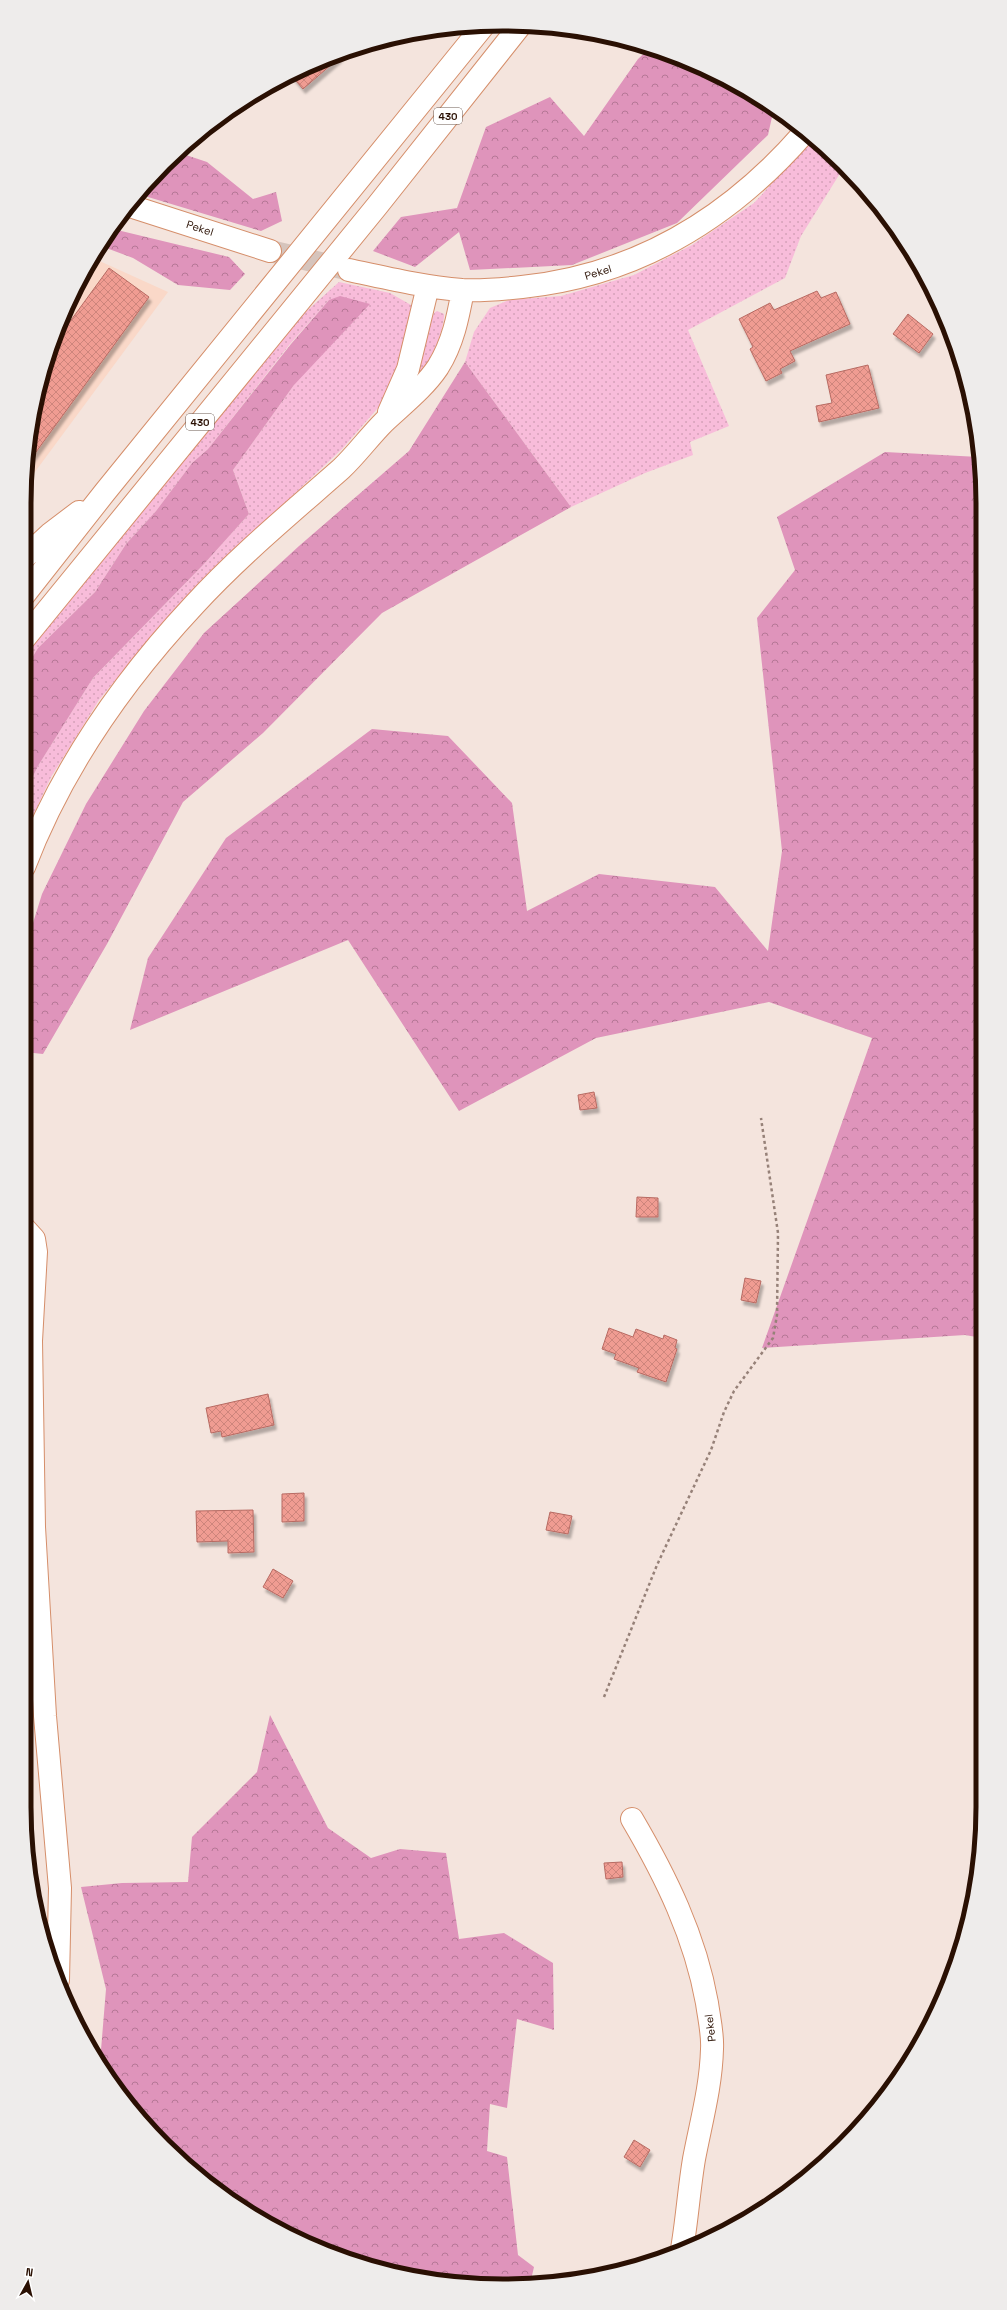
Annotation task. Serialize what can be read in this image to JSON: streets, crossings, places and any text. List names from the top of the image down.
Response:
{
  "streets": {
    "main road": ["430", "Pekel"]
  },
  "north": "top"
}
